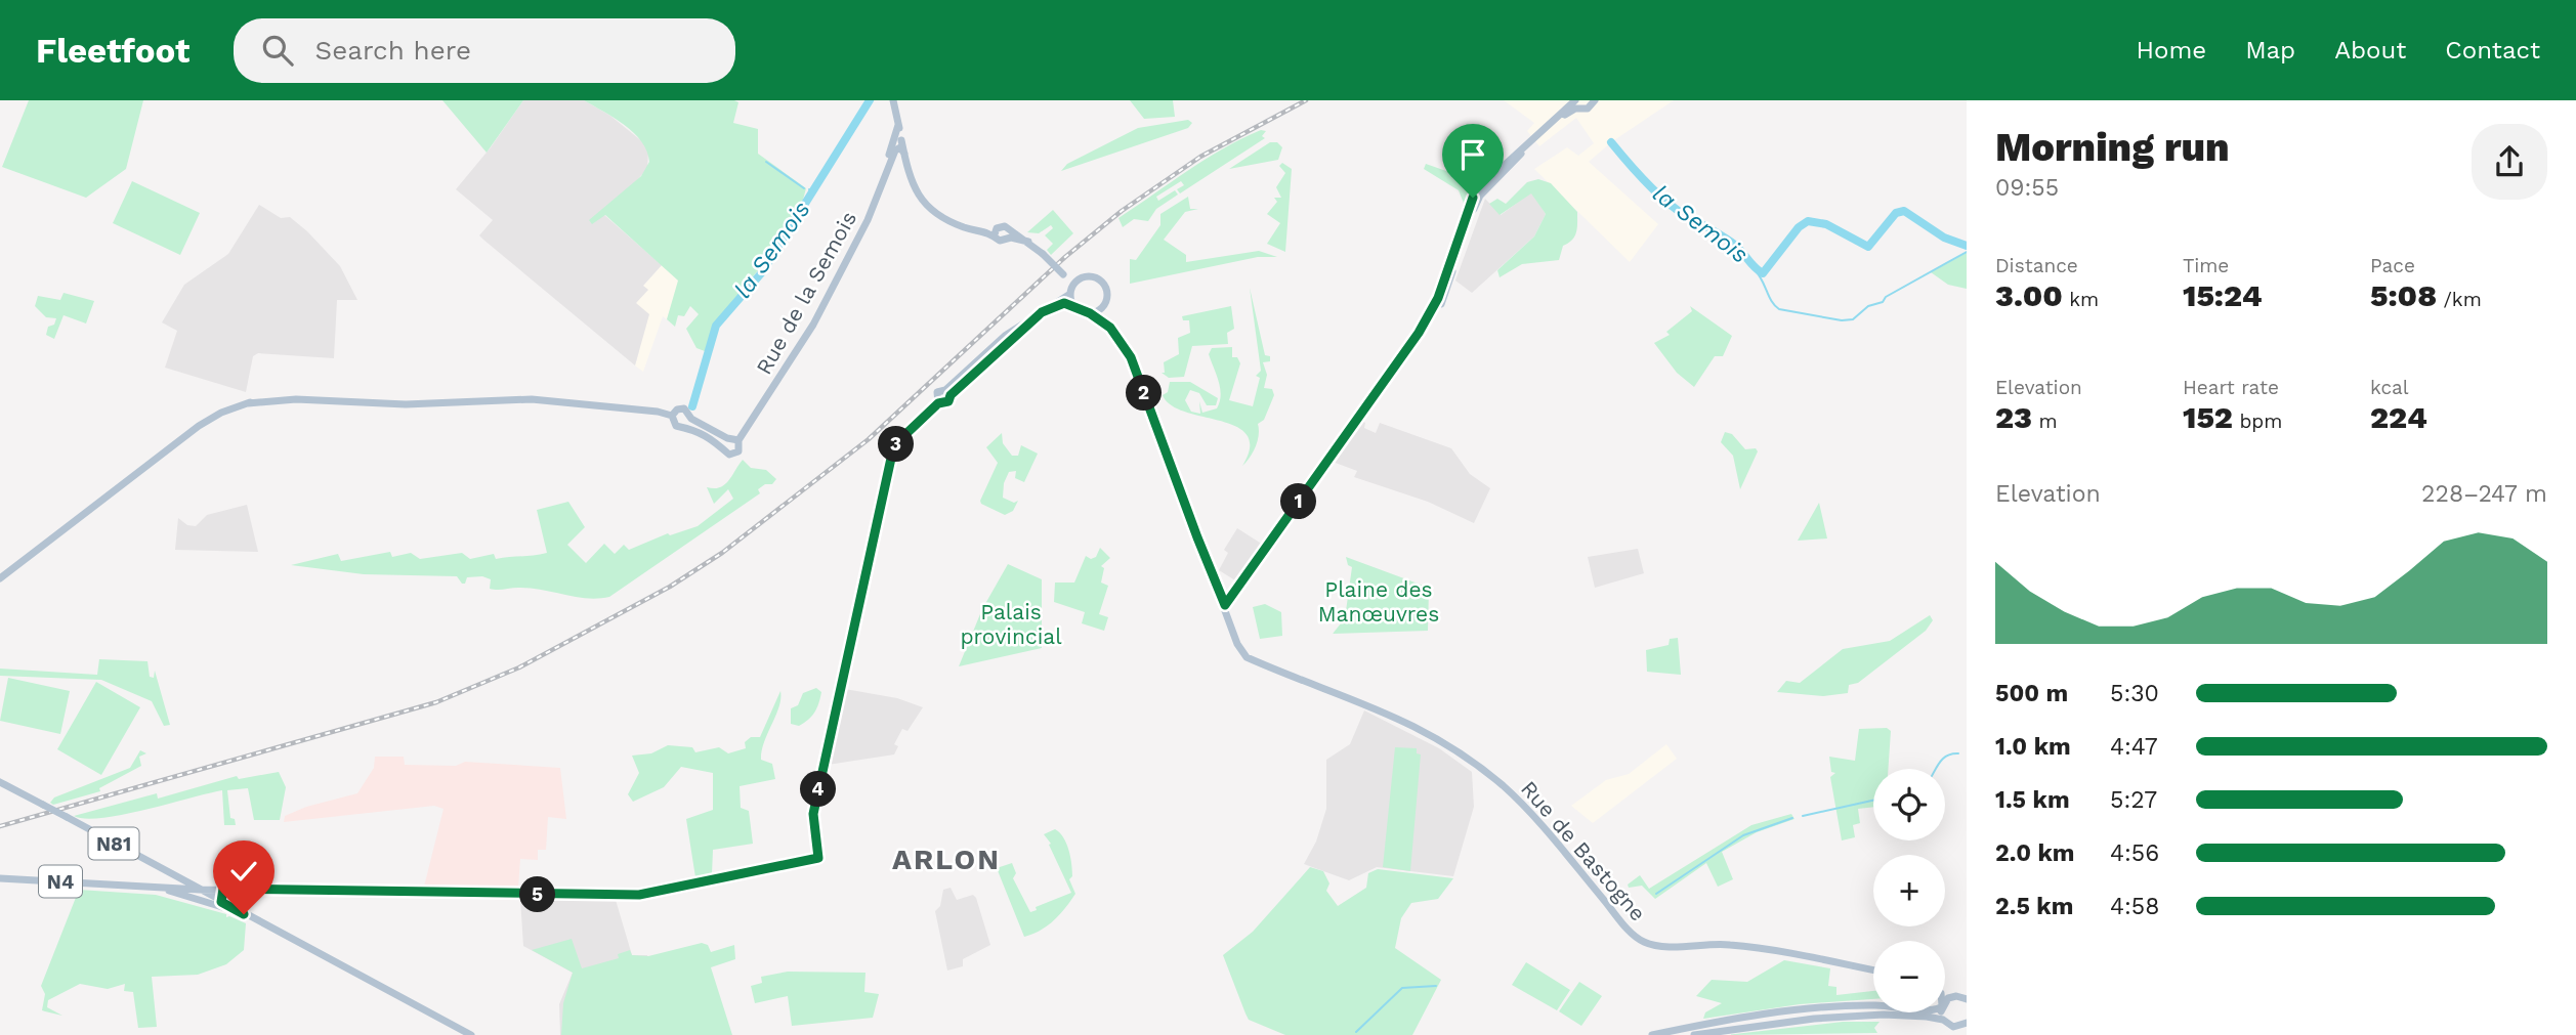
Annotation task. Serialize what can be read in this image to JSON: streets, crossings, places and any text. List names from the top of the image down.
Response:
{
  "streets": {
    "main road": [
      "Rue de la Semois",
      "N81",
      "Rue de Bastogne",
      "N4"
    ]
  },
  "crossings": [
    ["N81", "N4"]
  ],
  "districts": ["ARLON"],
  "water": ["la Semois"],
  "parks": ["Plaine des Manœuvres", "Palais provincial"],
  "page": {
    "header": "Fleetfoot",
    "search": "Search here",
    "nav": [
      "Home",
      "Map",
      "About",
      "Contact"
    ],
    "heading": ["Morning run", "09:55"],
    "stats": [
      ["Distance", "3.00 km"],
      ["Time", "15:24"],
      ["Pace", "5:08 /km"],
      ["Elevation", "23 m"],
      ["Heart rate", "152 bpm"],
      ["kcal", "224"]
    ],
    "pins": [
      "2",
      "3",
      "1",
      "4",
      "5"
    ],
    "chart": ["Elevation", "228–247 m"],
    "list": [
      {
        "name": "500 m",
        "note": "5:30"
      },
      {
        "name": "1.0 km",
        "note": "4:47"
      },
      {
        "name": "1.5 km",
        "note": "5:27"
      },
      {
        "name": "2.0 km",
        "note": "4:56"
      },
      {
        "name": "2.5 km",
        "note": "4:58"
      }
    ],
    "map_buttons": ["+", "−"]
  }
}
